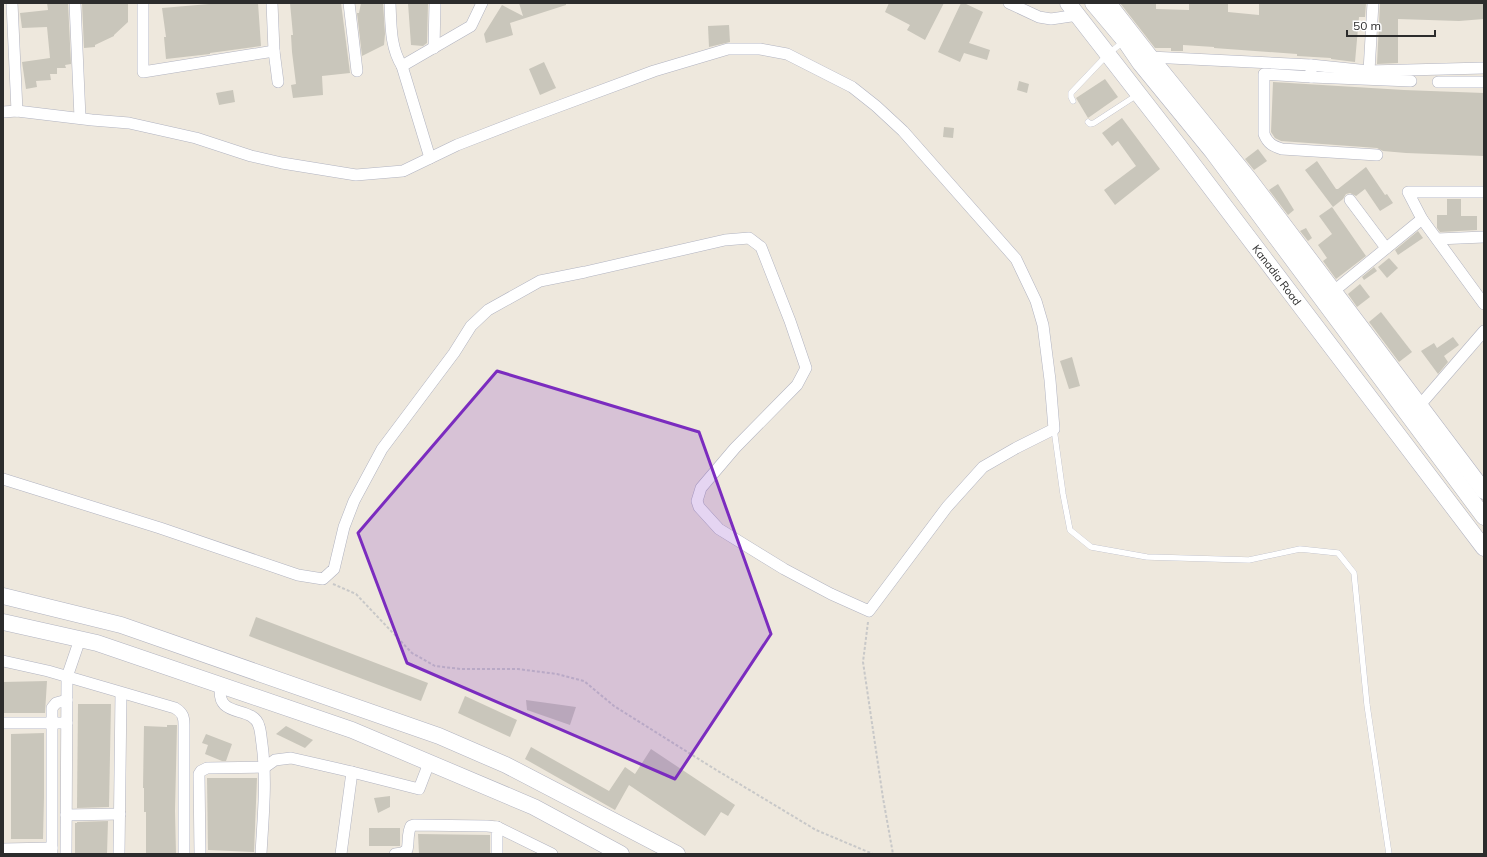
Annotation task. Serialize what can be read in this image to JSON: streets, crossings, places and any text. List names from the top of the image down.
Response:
{
  "streets": {
    "street": ["Kanadia Road"]
  },
  "scale_bar": "50 m"
}
